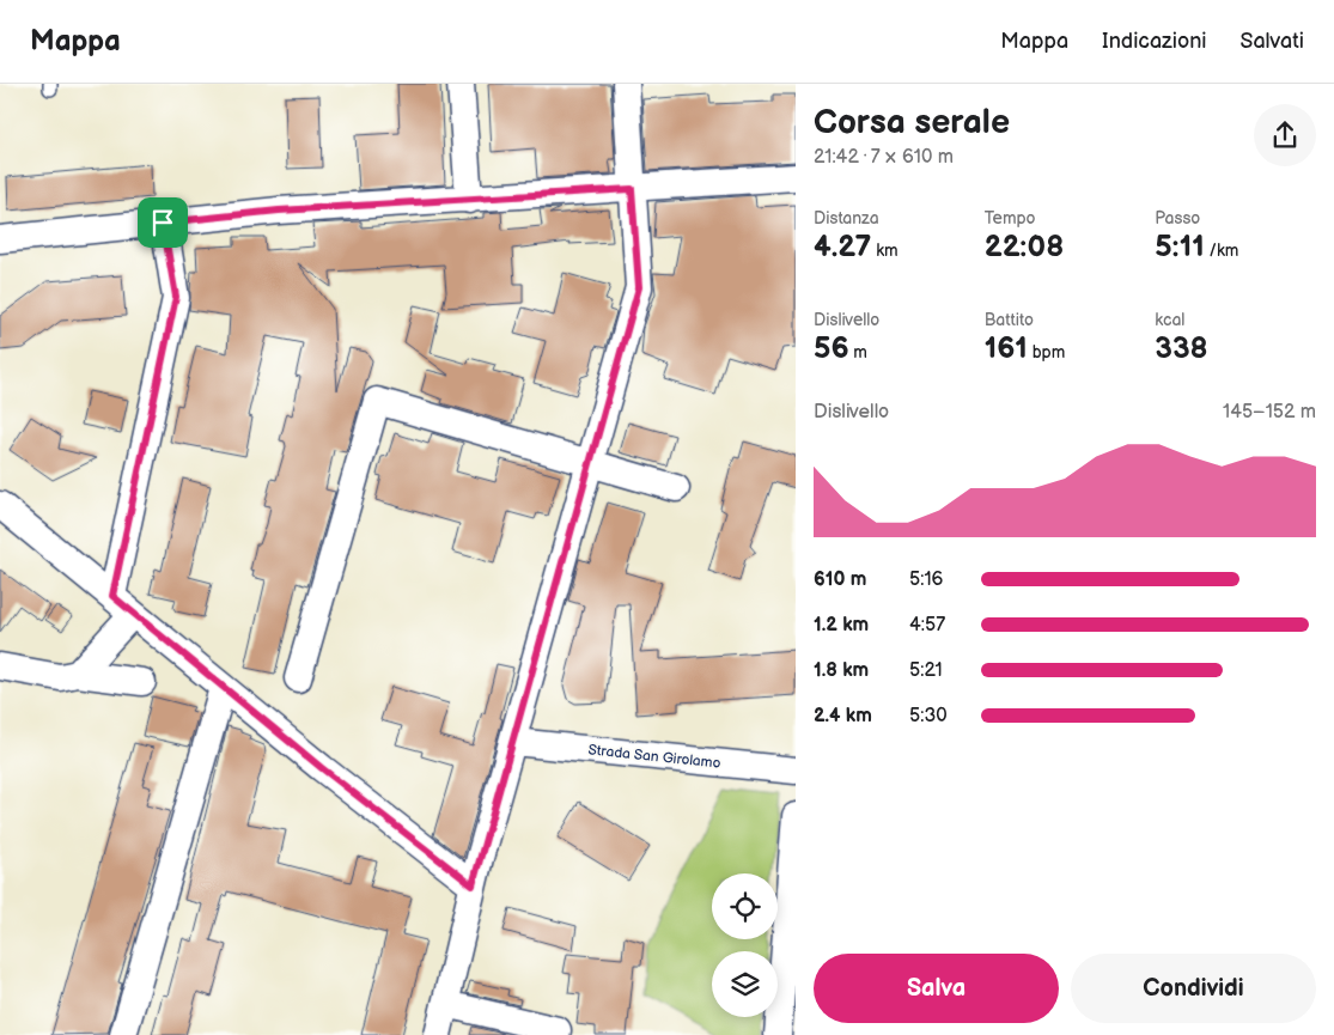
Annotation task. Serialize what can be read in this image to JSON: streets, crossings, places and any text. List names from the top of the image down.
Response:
{
  "streets": {
    "street": ["Strada San Girolamo"]
  },
  "page": {
    "header": "Mappa",
    "nav": ["Mappa", "Indicazioni", "Salvati"],
    "heading": ["Corsa serale", "21:42 · 7 × 610 m"],
    "stats": [
      ["Distanza", "4.27 km"],
      ["Tempo", "22:08"],
      ["Passo", "5:11 /km"],
      ["Dislivello", "56 m"],
      ["Battito", "161 bpm"],
      ["kcal", "338"]
    ],
    "chart": ["Dislivello", "145–152 m"],
    "list": [
      {
        "name": "610 m",
        "note": "5:16"
      },
      {
        "name": "1.2 km",
        "note": "4:57"
      },
      {
        "name": "1.8 km",
        "note": "5:21"
      },
      {
        "name": "2.4 km",
        "note": "5:30"
      }
    ],
    "buttons": ["Salva", "Condividi"]
  }
}
